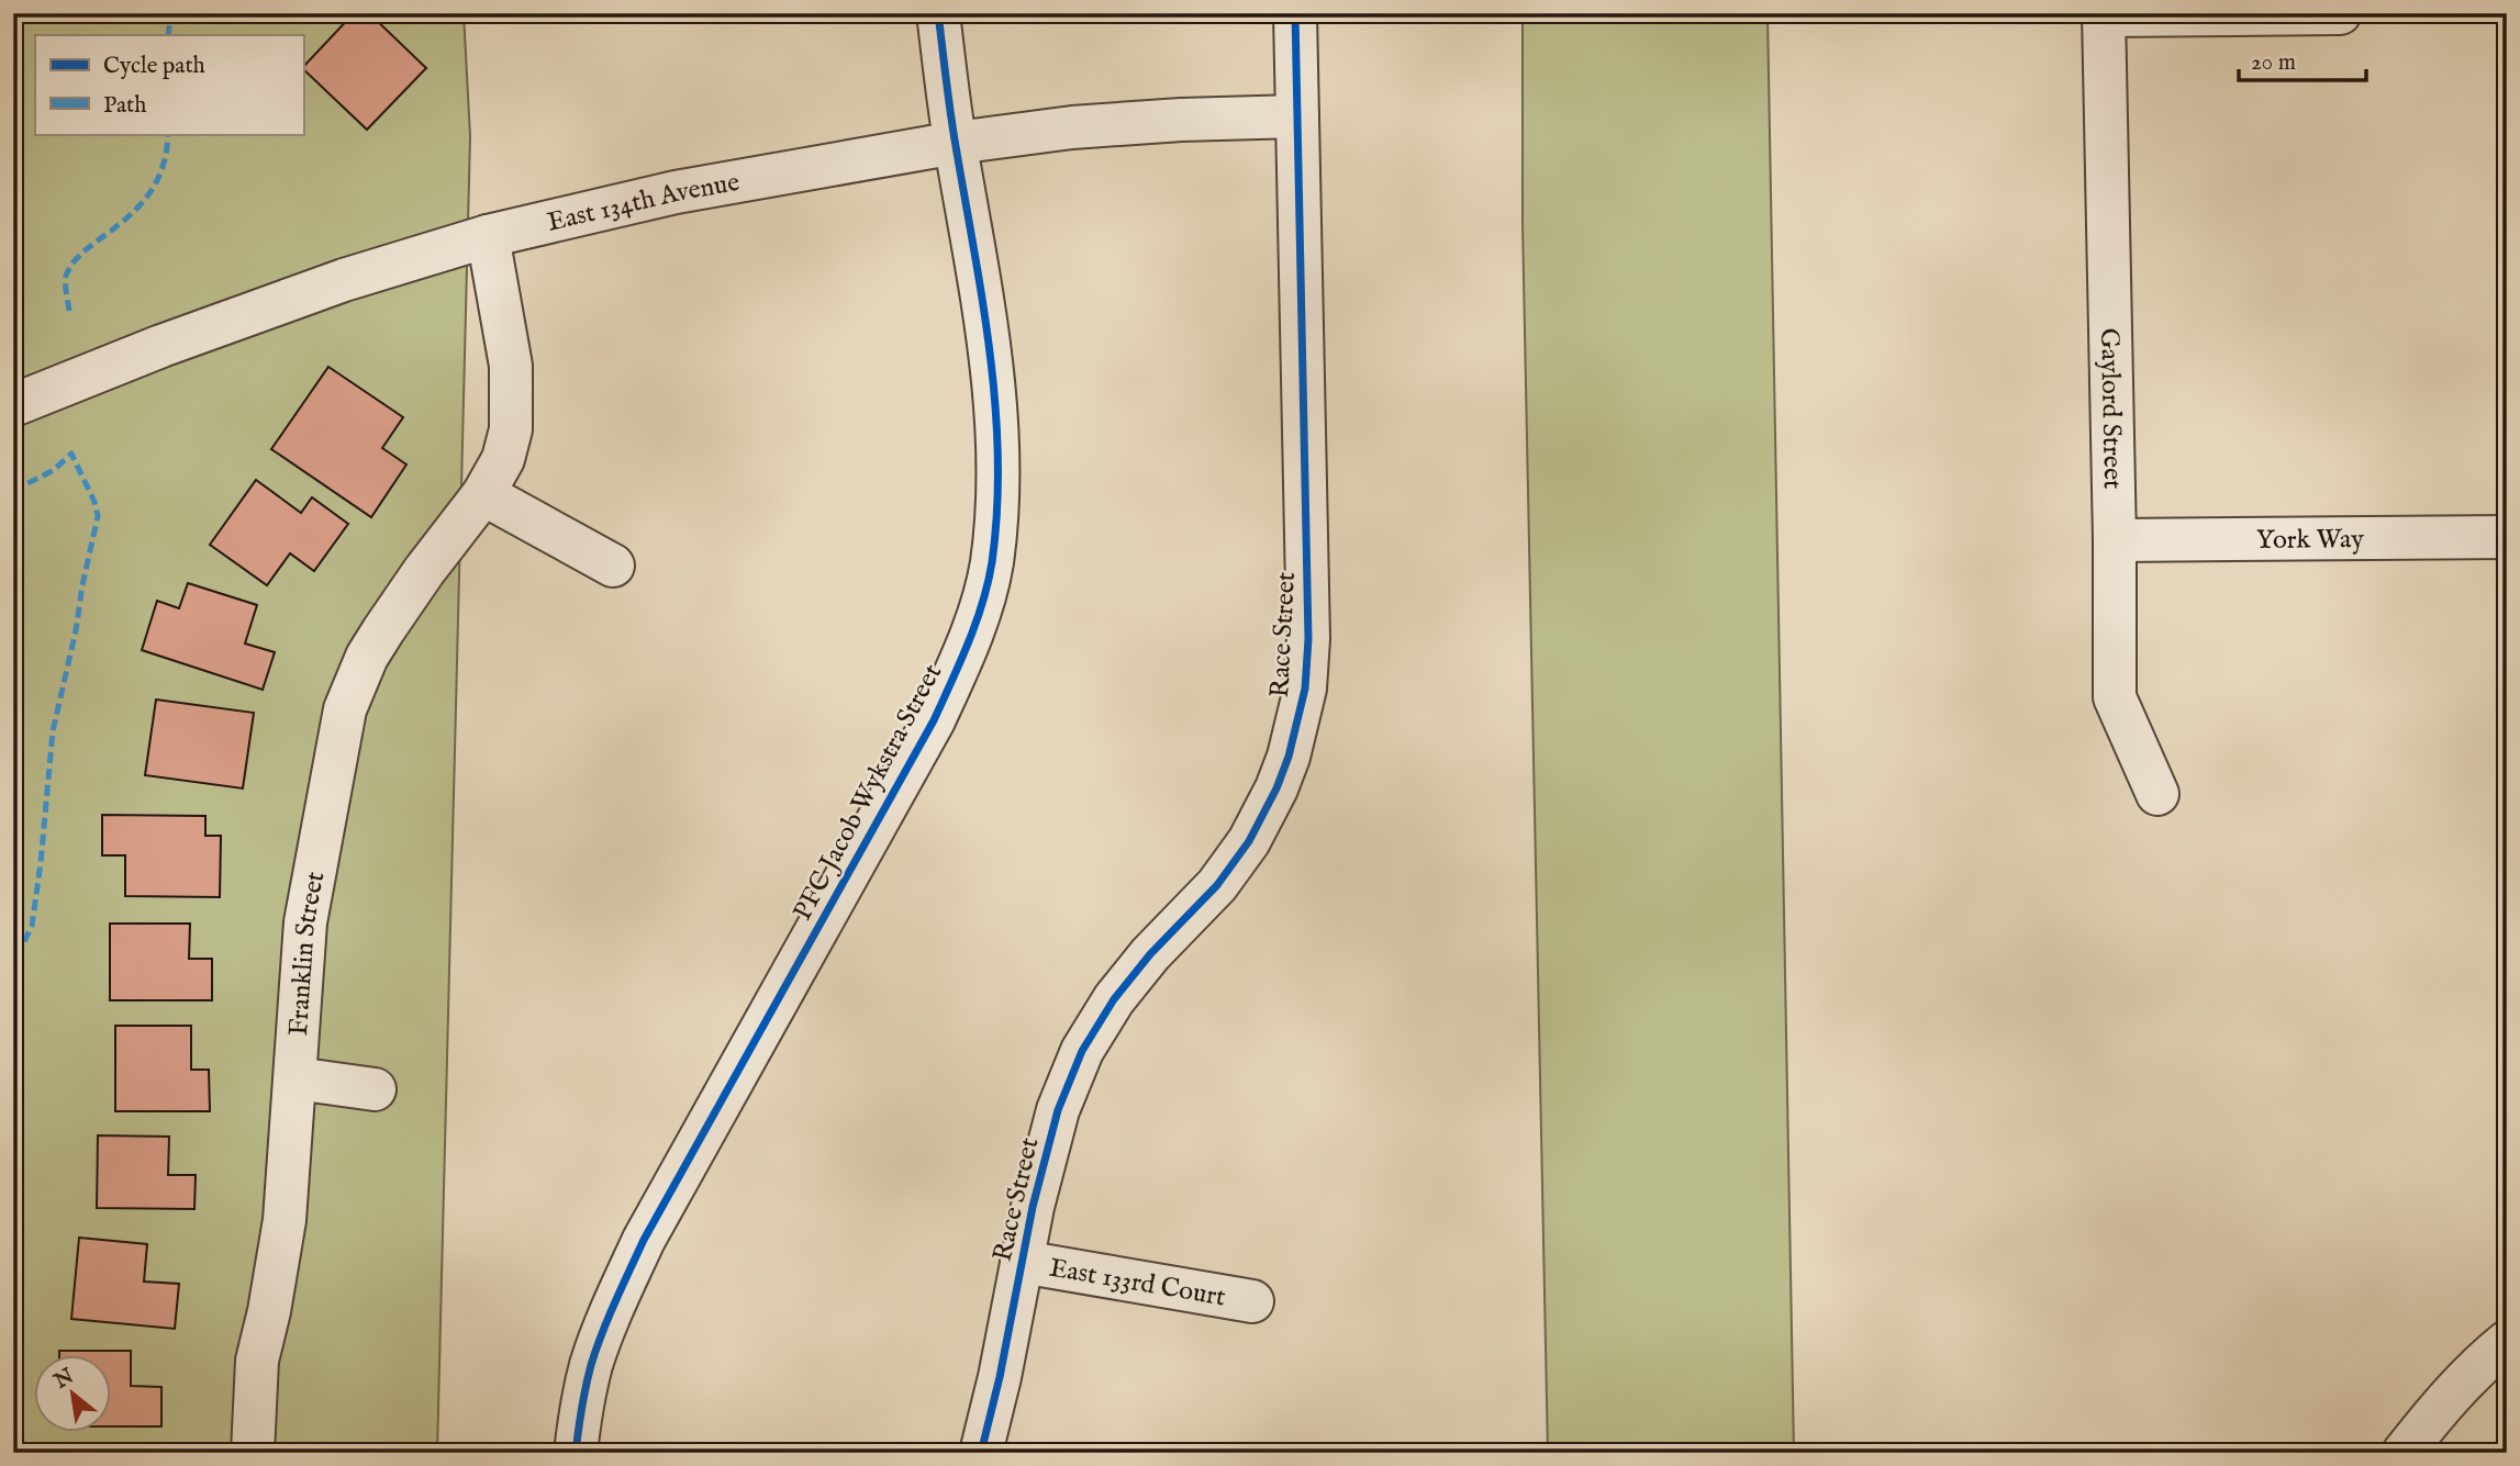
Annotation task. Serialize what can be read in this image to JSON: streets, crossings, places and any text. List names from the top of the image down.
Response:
{
  "streets": {
    "street": [
      "East 134th Avenue",
      "Gaylord Street",
      "York Way",
      "Race Street",
      "PFC Jacob Wykstra Street",
      "Franklin Street",
      "East 133rd Court"
    ]
  },
  "crossings": [
    ["East 134th Avenue", "Race Street"],
    ["East 134th Avenue", "PFC Jacob Wykstra Street"],
    ["East 134th Avenue", "Franklin Street"],
    ["Gaylord Street", "York Way"],
    ["Race Street", "East 133rd Court"]
  ],
  "legend": ["Cycle path", "Path"],
  "scale_bar": "20 m",
  "north": "top left"
}
